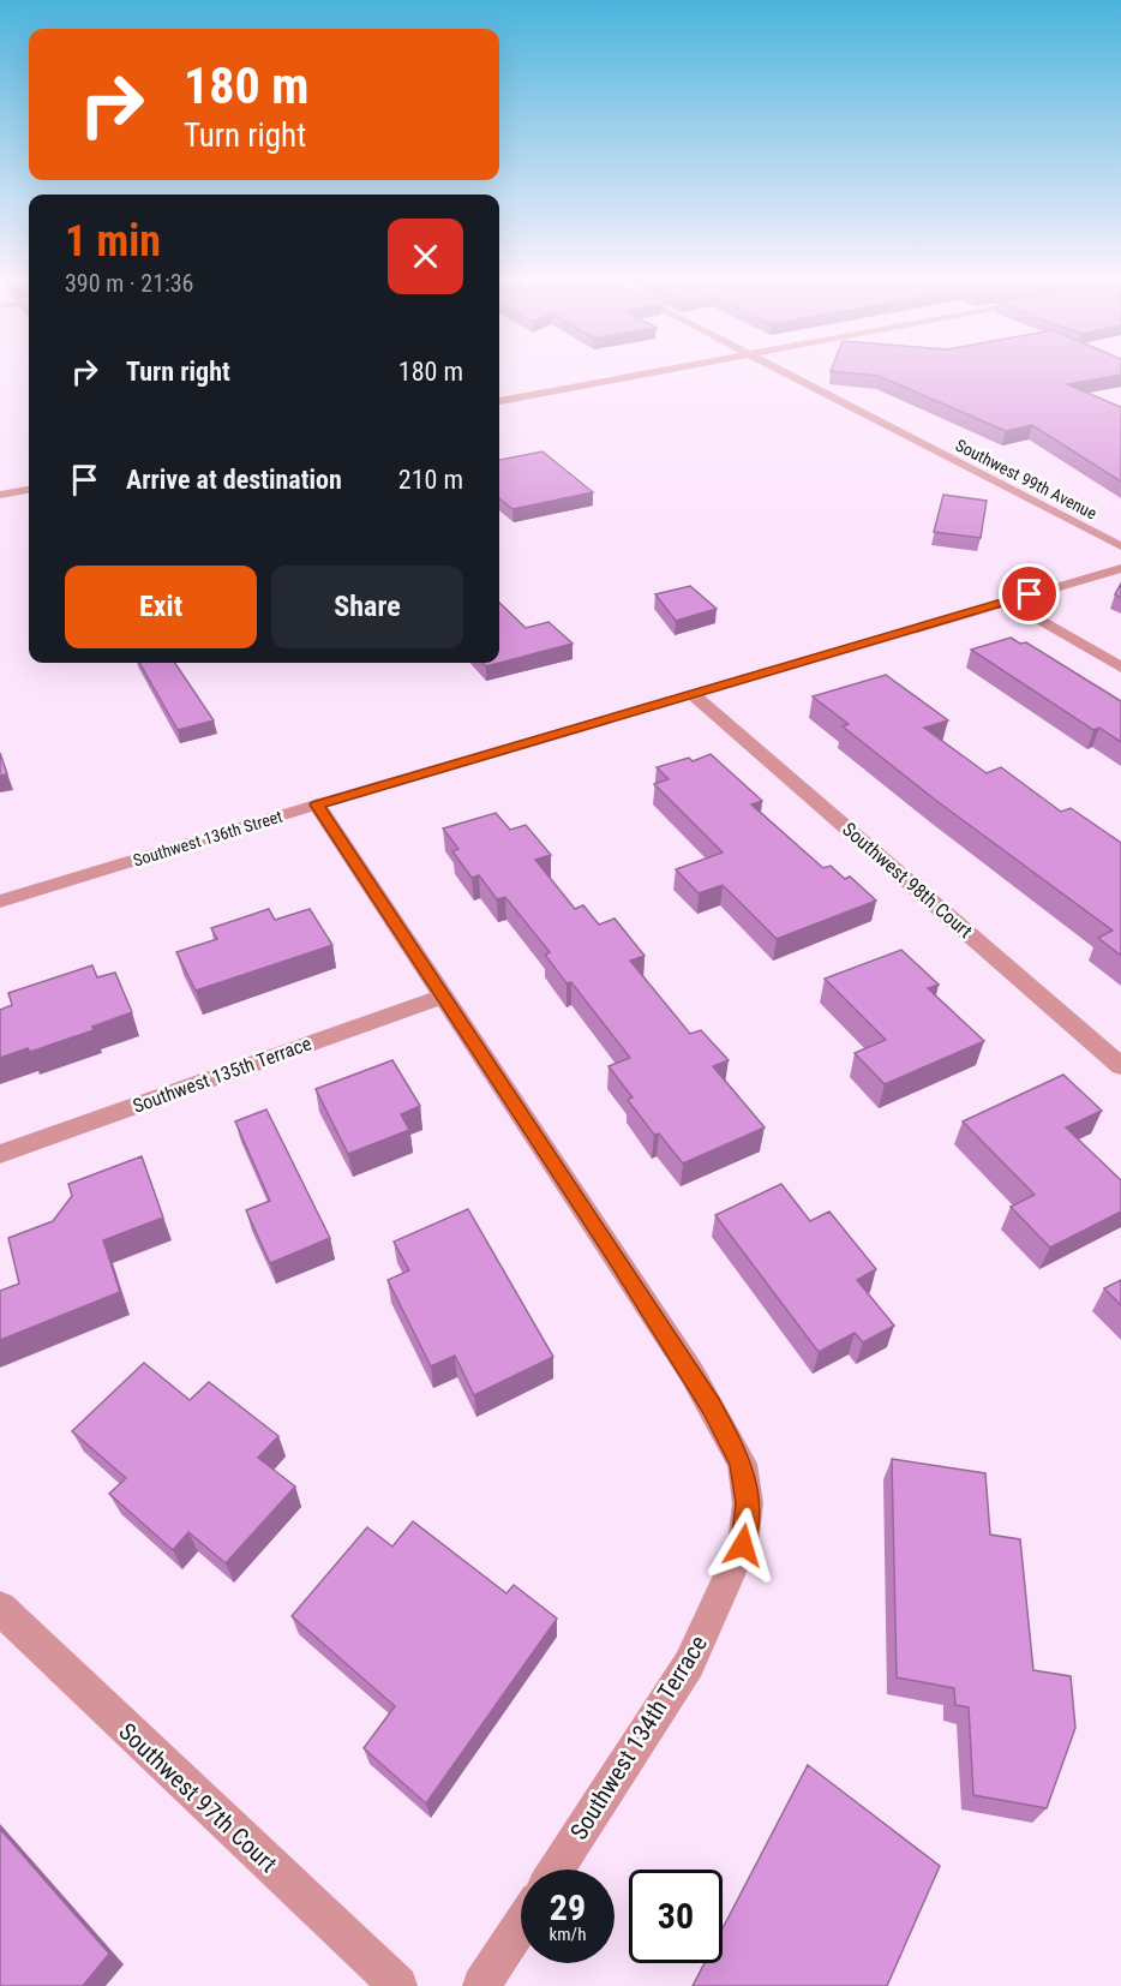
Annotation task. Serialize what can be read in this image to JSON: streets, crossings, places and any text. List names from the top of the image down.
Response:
{
  "streets": {
    "street": [
      "Southwest 99th Avenue",
      "Southwest 136th Street",
      "Southwest 98th Court",
      "Southwest 135th Terrace",
      "Southwest 134th Terrace",
      "Southwest 97th Court"
    ]
  },
  "crossings": [
    ["Southwest 136th Street", "Southwest 98th Court"],
    ["Southwest 136th Street", "Southwest 134th Terrace"],
    ["Southwest 135th Terrace", "Southwest 134th Terrace"]
  ],
  "page": {
    "turn": ["180 m", "Turn right"],
    "heading": ["1 min", "390 m · 21:36"],
    "list": [
      {
        "name": "Turn right",
        "value": "180 m"
      },
      {
        "name": "Arrive at destination",
        "value": "210 m"
      }
    ],
    "buttons": ["Exit", "Share"],
    "speed": "29 km/h",
    "limit": "30"
  }
}
